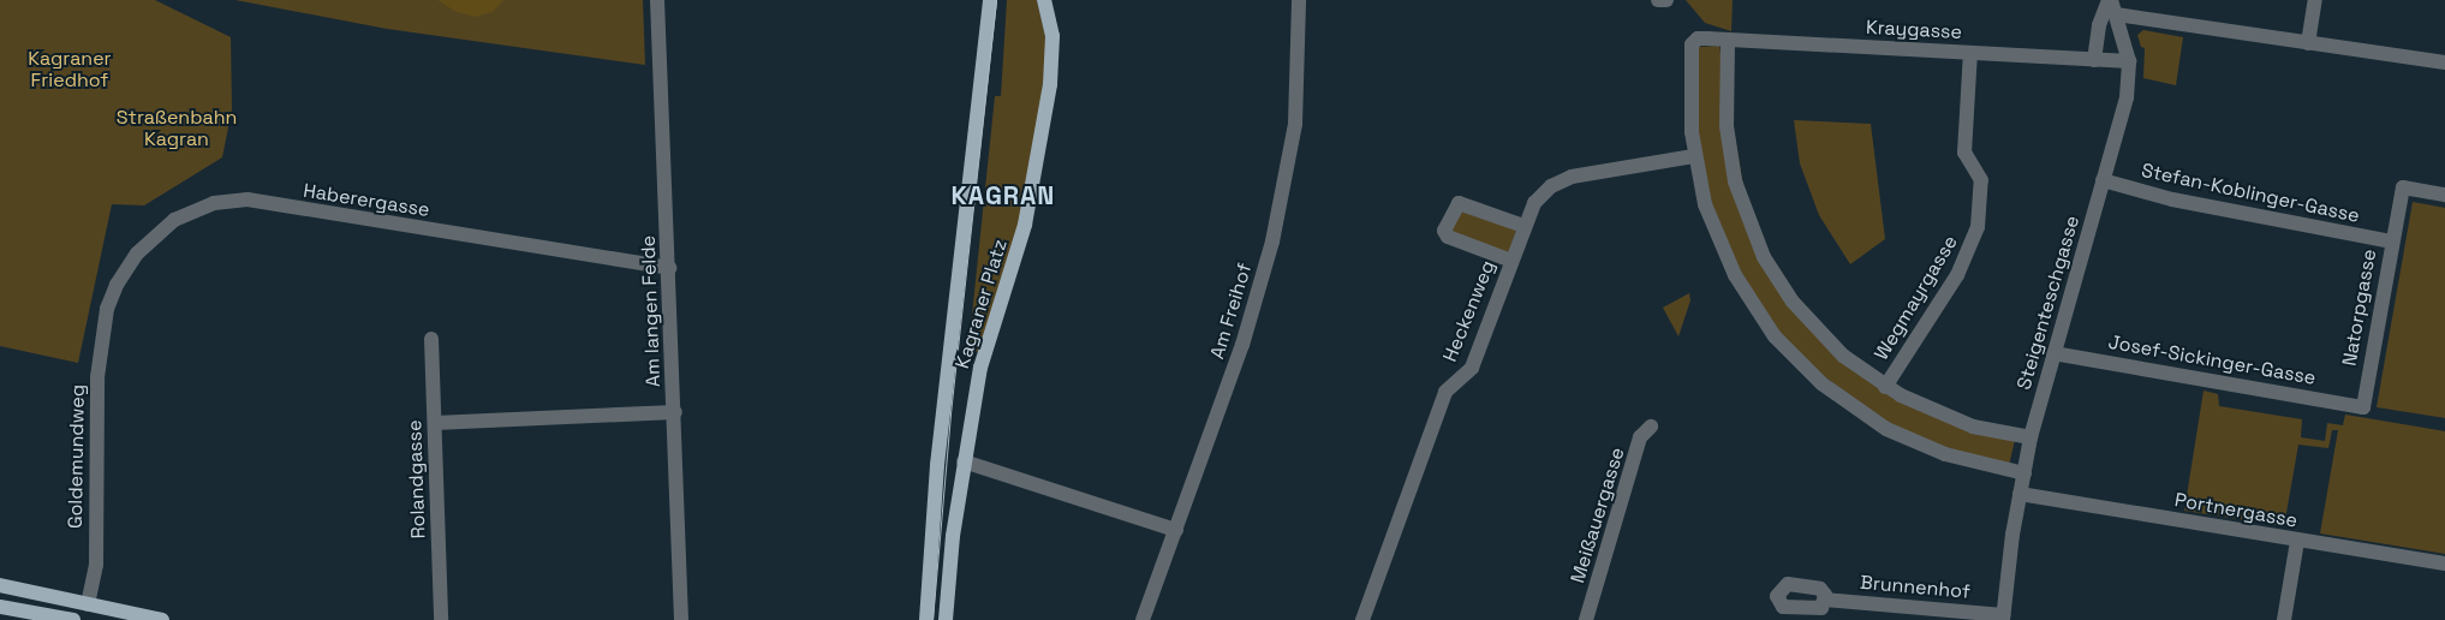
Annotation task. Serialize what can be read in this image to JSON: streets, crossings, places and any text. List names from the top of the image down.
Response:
{
  "streets": {
    "main road": ["Kagraner Platz"],
    "street": [
      "Kraygasse",
      "Stefan-Koblinger-Gasse",
      "Haberergasse",
      "Wegmayrgasse",
      "Steigenteschgasse",
      "Natorpgasse",
      "Am langen Felde",
      "Am Freihof",
      "Heckenweg",
      "Josef-Sickinger-Gasse",
      "Goldemundweg",
      "Rolandgasse",
      "Portnergasse",
      "Meißauergasse",
      "Brunnenhof"
    ]
  },
  "crossings": [
    ["Kraygasse", "Wegmayrgasse"],
    ["Kraygasse", "Steigenteschgasse"],
    ["Kraygasse", "Heckenweg"],
    ["Stefan-Koblinger-Gasse", "Steigenteschgasse"],
    ["Stefan-Koblinger-Gasse", "Natorpgasse"],
    ["Haberergasse", "Am langen Felde"],
    ["Haberergasse", "Goldemundweg"],
    ["Steigenteschgasse", "Josef-Sickinger-Gasse"],
    ["Steigenteschgasse", "Portnergasse"],
    ["Steigenteschgasse", "Brunnenhof"],
    ["Natorpgasse", "Josef-Sickinger-Gasse"]
  ],
  "districts": ["KAGRAN"],
  "parks": ["Kagraner Friedhof", "Straßenbahn Kagran"]
}
